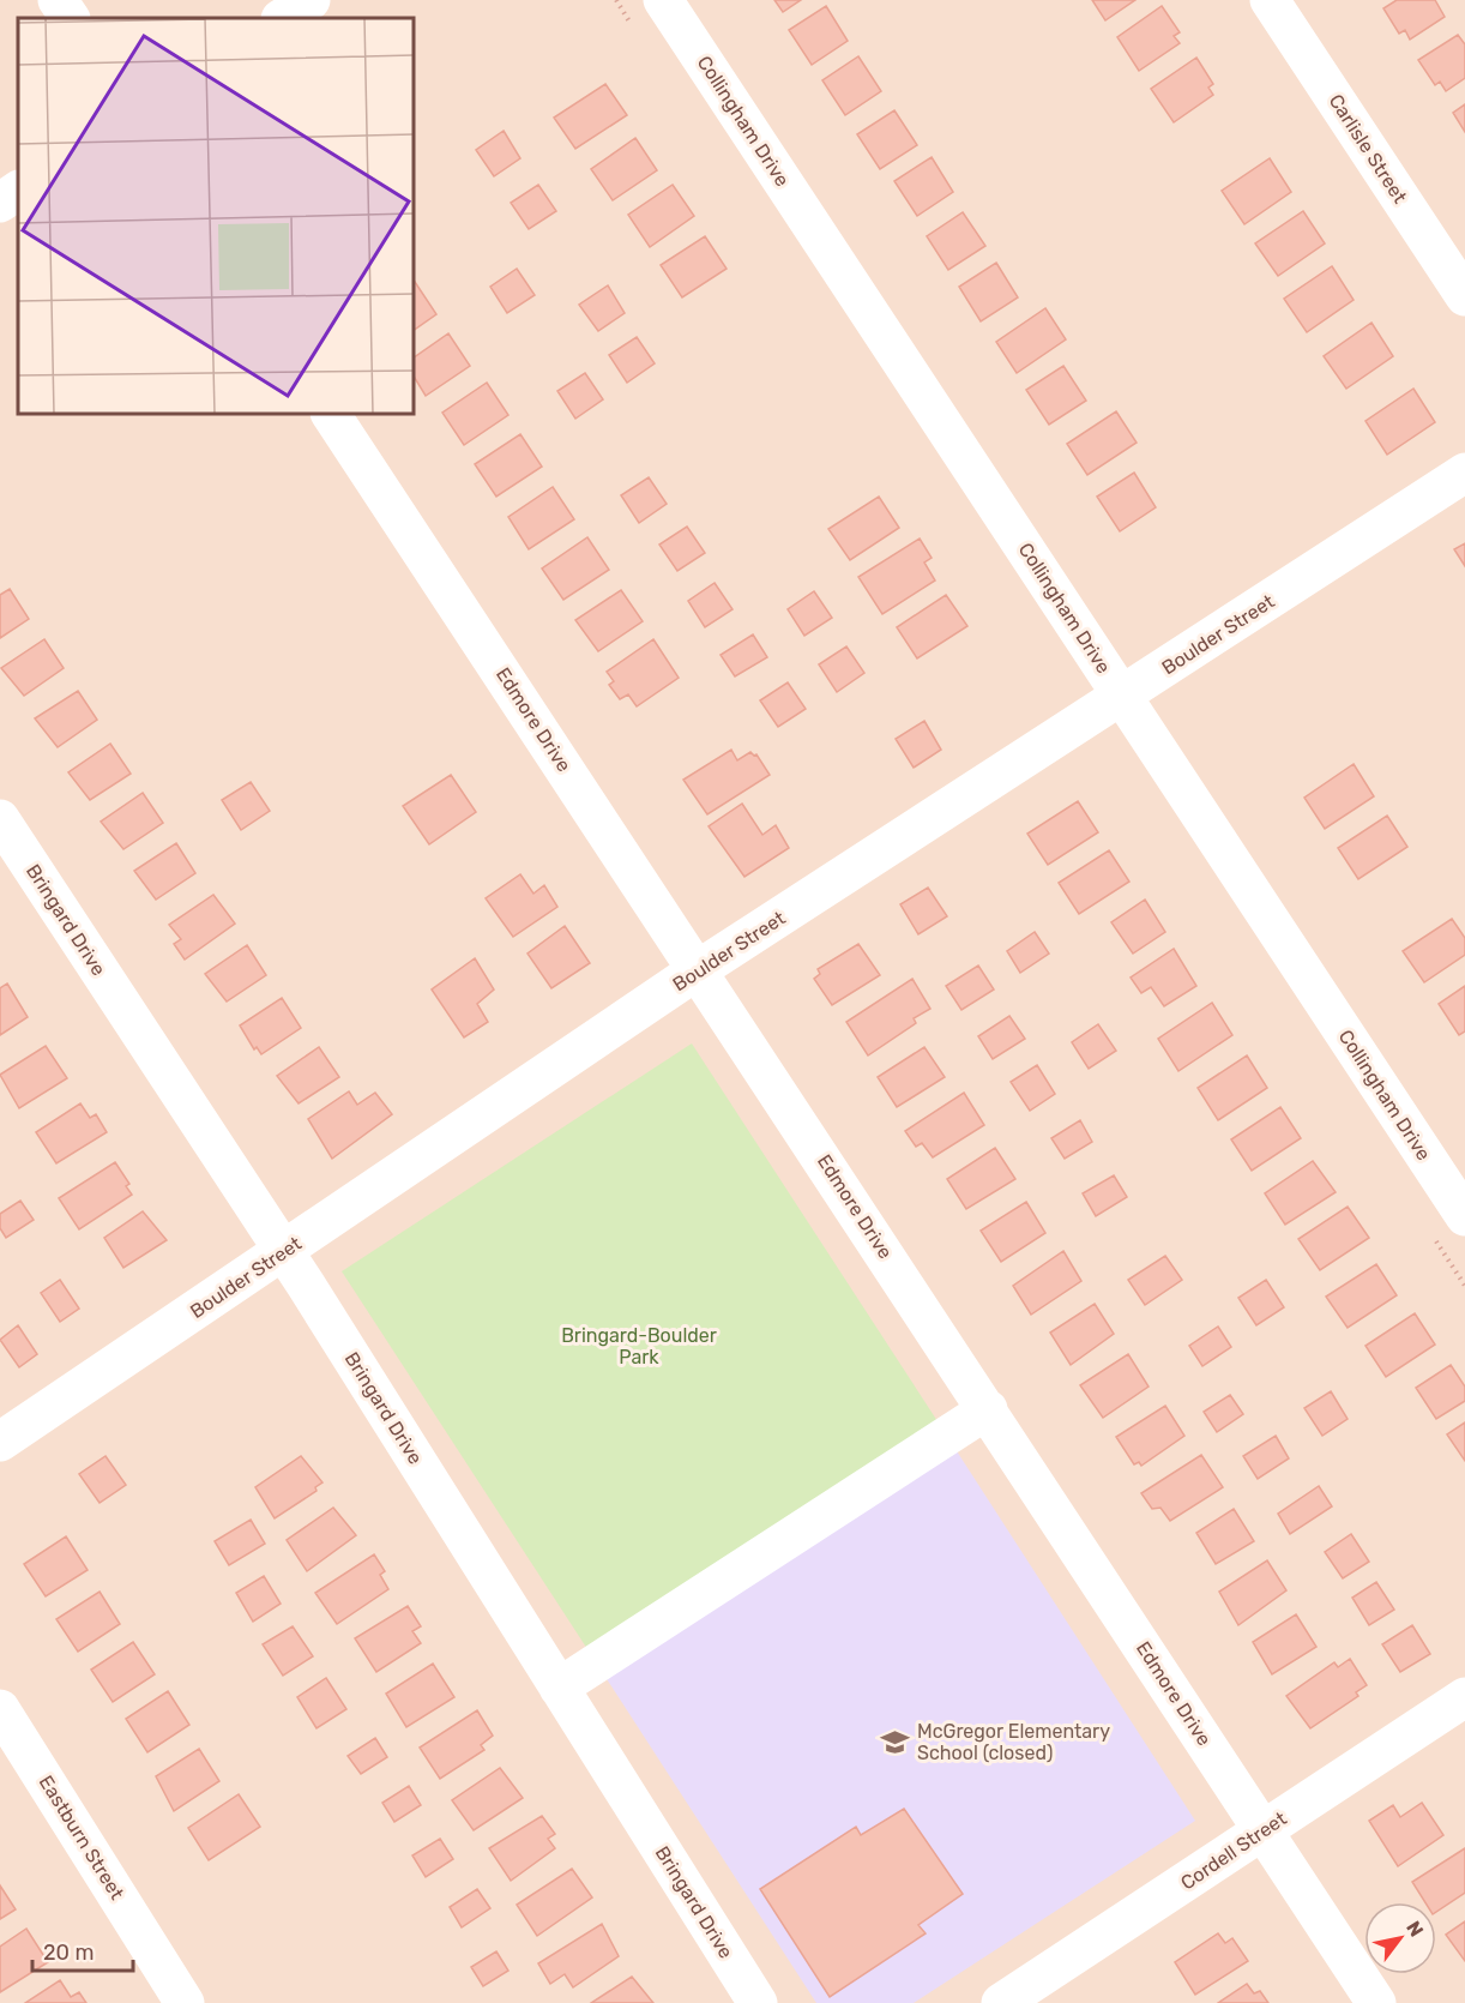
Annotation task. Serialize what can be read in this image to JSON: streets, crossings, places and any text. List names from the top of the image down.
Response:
{
  "streets": {
    "street": [
      "Collingham Drive",
      "Carlisle Street",
      "Boulder Street",
      "Edmore Drive",
      "Bringard Drive",
      "Eastburn Street",
      "Cordell Street"
    ]
  },
  "crossings": [
    ["Collingham Drive", "Boulder Street"],
    ["Boulder Street", "Edmore Drive"],
    ["Boulder Street", "Bringard Drive"],
    ["Edmore Drive", "Cordell Street"]
  ],
  "parks": ["Bringard-Boulder Park"],
  "places": {
    "school or university": ["McGregor Elementary School (closed)"]
  },
  "scale_bar": "20 m",
  "north": "top right"
}
